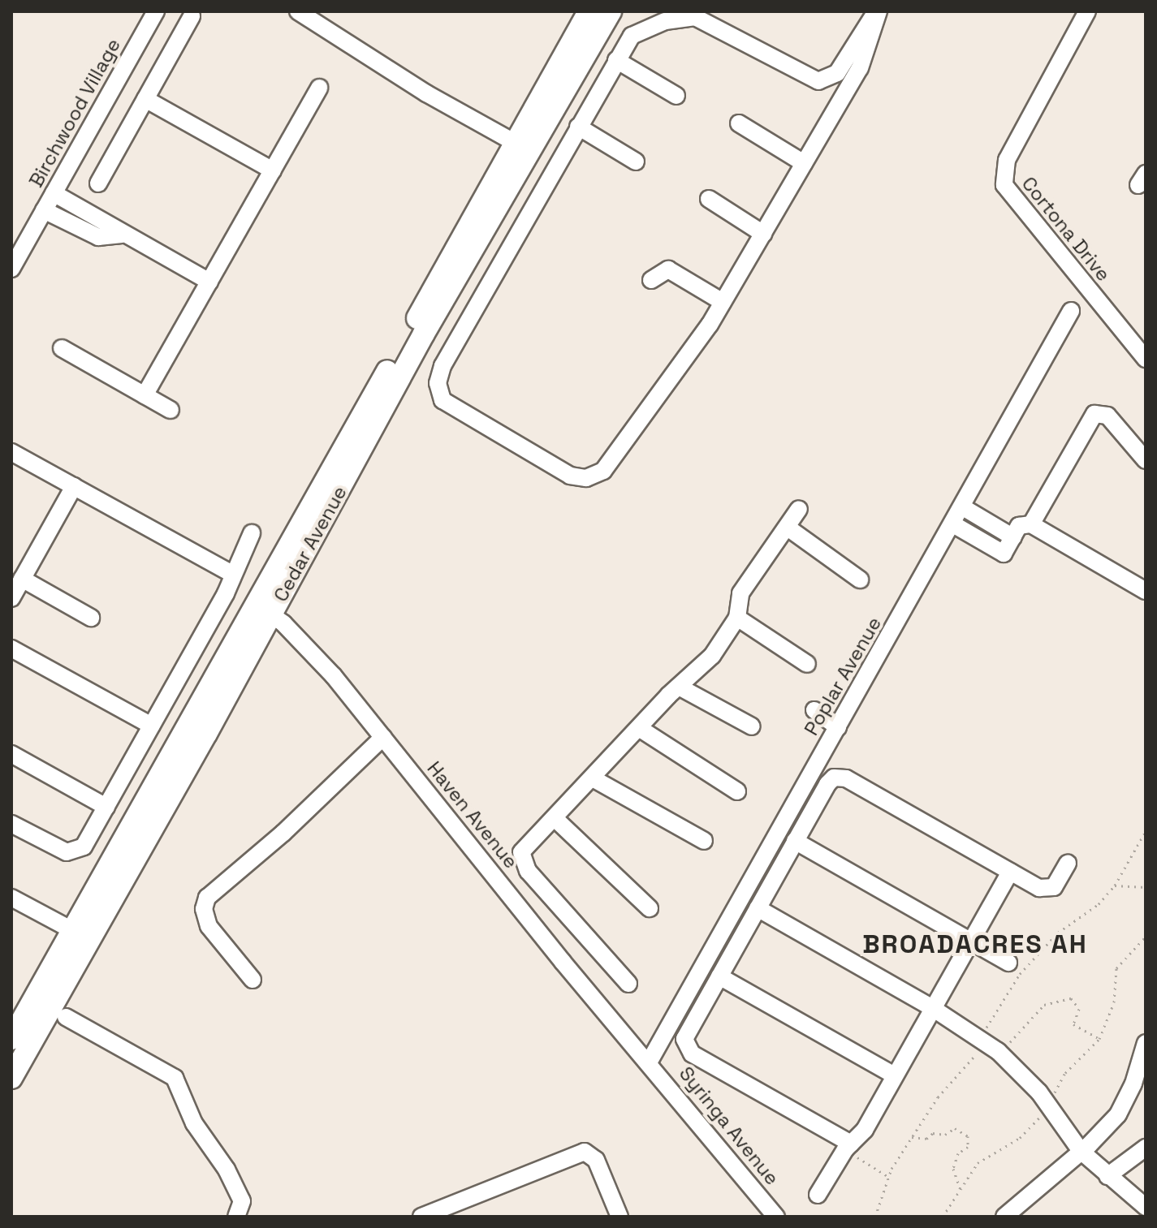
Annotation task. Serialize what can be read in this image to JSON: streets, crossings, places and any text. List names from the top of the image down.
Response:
{
  "streets": {
    "main road": ["Cedar Avenue"],
    "street": [
      "Birchwood Village",
      "Cortona Drive",
      "Poplar Avenue",
      "Haven Avenue",
      "Syringa Avenue"
    ]
  },
  "crossings": [
    ["Cedar Avenue", "Haven Avenue"],
    ["Poplar Avenue", "Haven Avenue"],
    ["Poplar Avenue", "Syringa Avenue"],
    ["Haven Avenue", "Syringa Avenue"]
  ],
  "districts": ["BROADACRES AH"]
}
